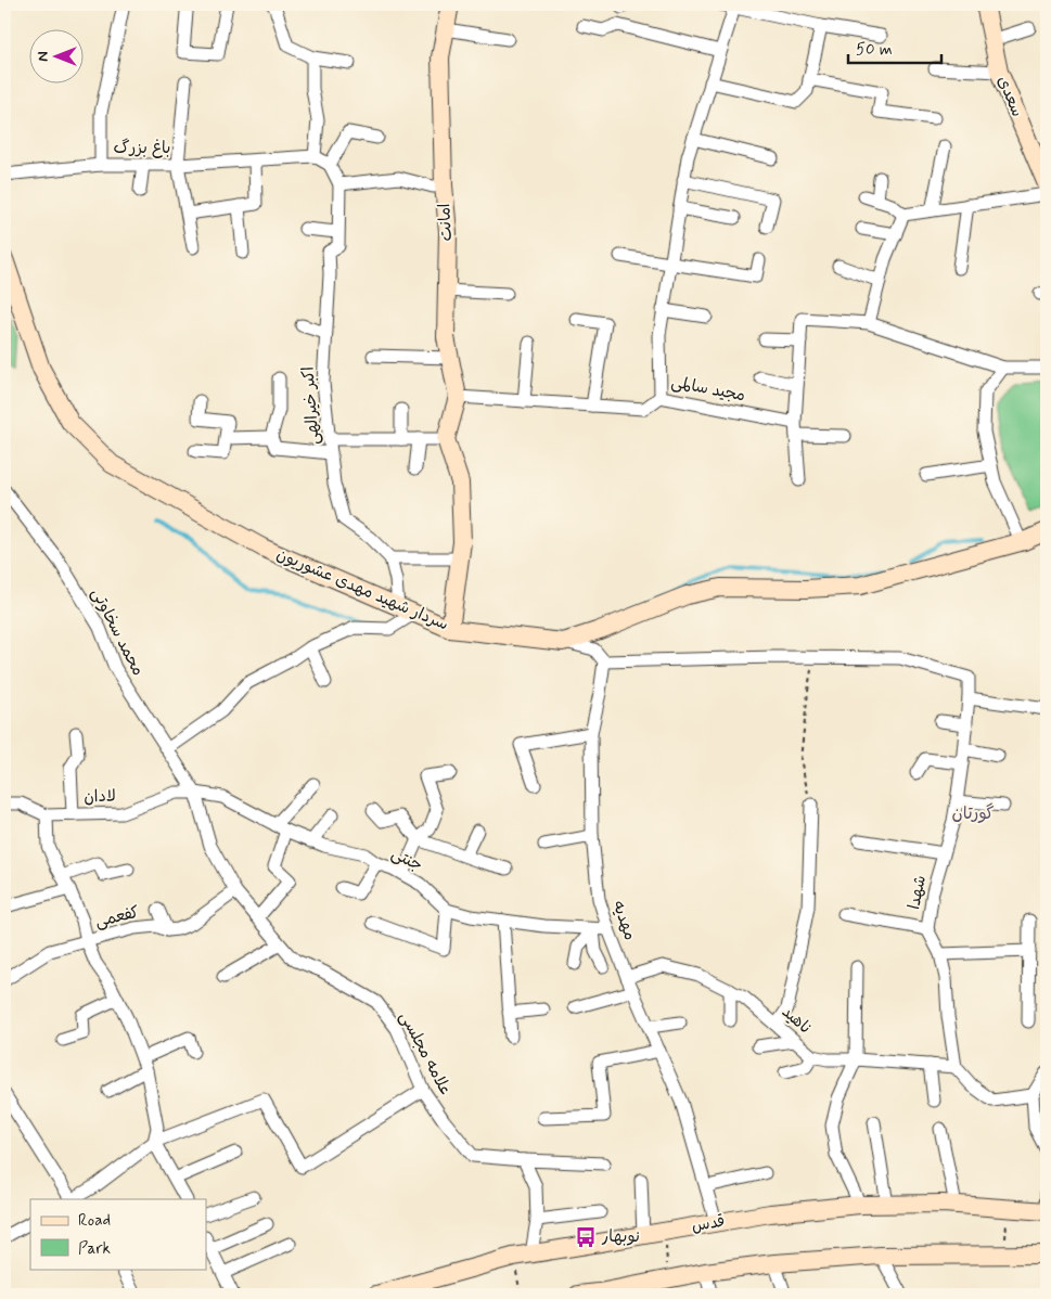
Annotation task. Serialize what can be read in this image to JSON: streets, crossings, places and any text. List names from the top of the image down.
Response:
{
  "streets": {
    "street": [
      "سعدی",
      "باغ بزرگ",
      "امانت",
      "مجید سالمی",
      "اکبر خیرالهی",
      "سردار شهید مهدی عشوریون",
      "محمد سخاوتی",
      "لادان",
      "جنتی",
      "شهدا",
      "کفعمی",
      "مهدیه",
      "ناهید",
      "علامه مجلسی",
      "قدس"
    ]
  },
  "crossings": [
    ["محمد سخاوتی", "لادان"],
    ["محمد سخاوتی", "جنتی"],
    ["محمد سخاوتی", "علامه مجلسی"],
    ["لادان", "جنتی"],
    ["لادان", "علامه مجلسی"],
    ["جنتی", "مهدیه"],
    ["جنتی", "علامه مجلسی"],
    ["شهدا", "مهدیه"],
    ["شهدا", "ناهید"],
    ["کفعمی", "علامه مجلسی"],
    ["مهدیه", "ناهید"],
    ["مهدیه", "قدس"]
  ],
  "districts": ["گورتان"],
  "places": {
    "bus stop": ["نوبهار"]
  },
  "legend": ["Road", "Park"],
  "scale_bar": "50 m",
  "north": "left"
}
